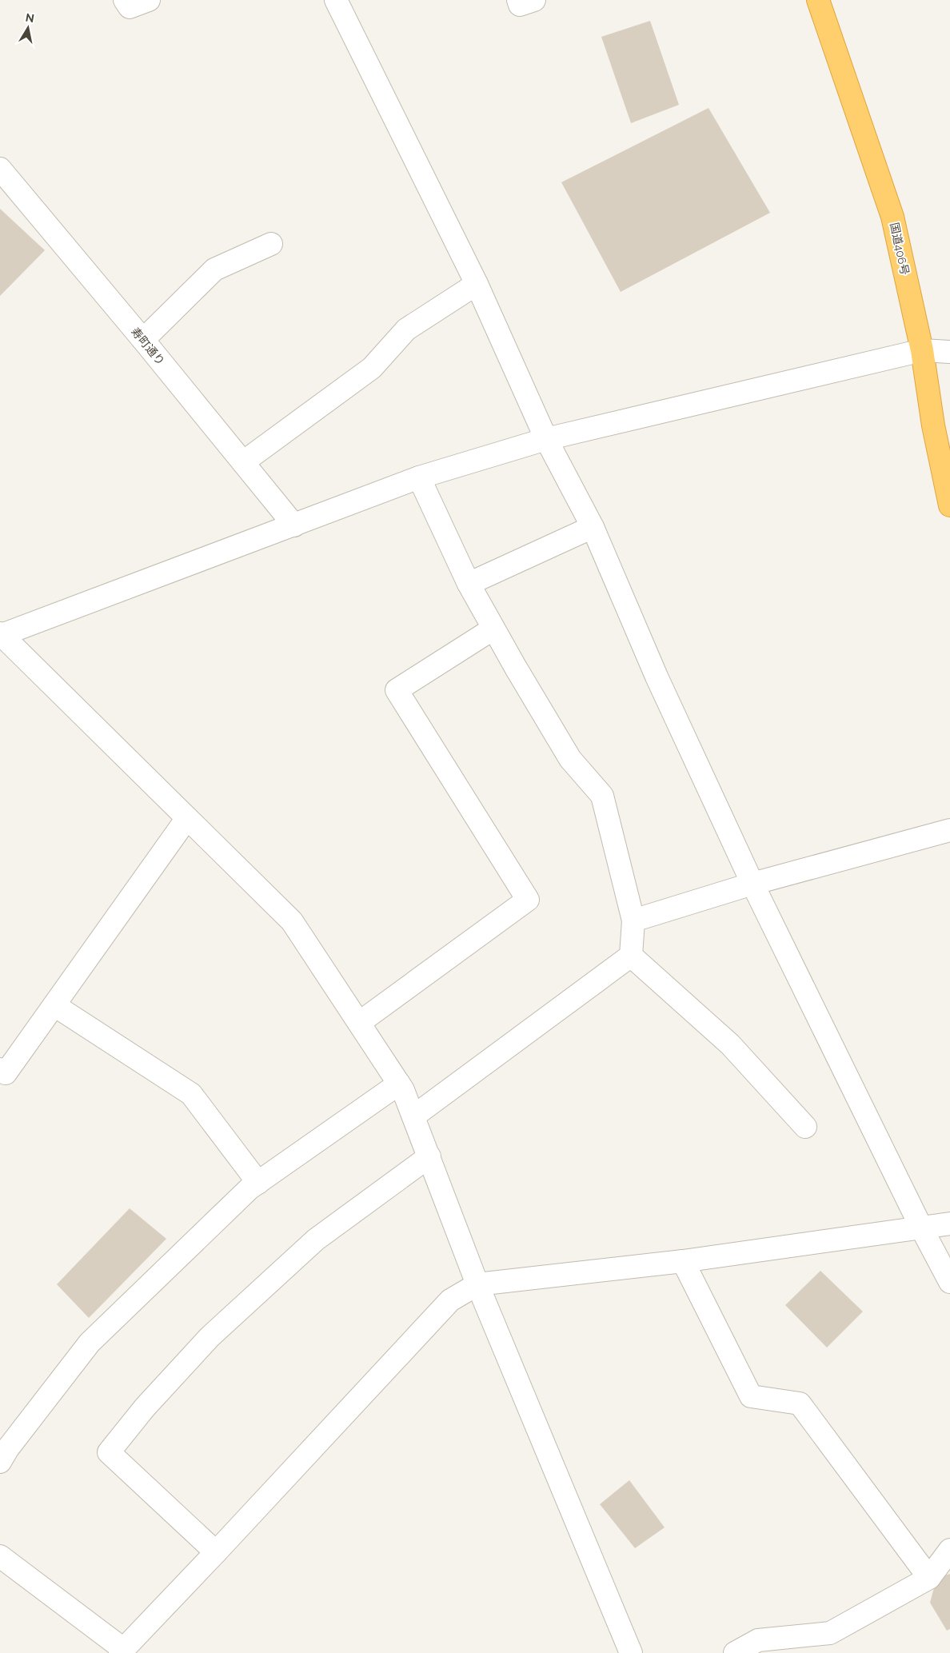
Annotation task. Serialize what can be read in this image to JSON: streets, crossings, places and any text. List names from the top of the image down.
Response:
{
  "streets": {
    "highway": ["国道406号"],
    "street": ["寿町通り"]
  },
  "north": "top"
}
